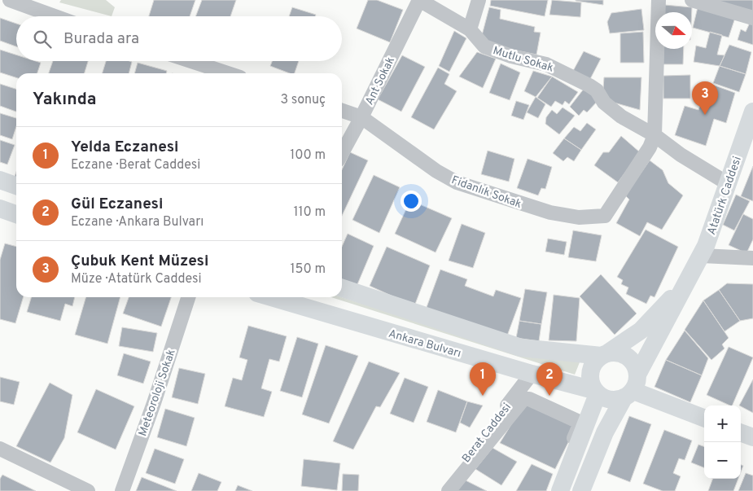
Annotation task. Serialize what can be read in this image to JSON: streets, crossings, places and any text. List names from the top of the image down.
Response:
{
  "streets": {
    "main road": ["Atatürk Caddesi", "Ankara Bulvarı"],
    "street": [
      "Mutlu Sokak",
      "Ant Sokak",
      "Fidanlık Sokak",
      "Meteoroloji Sokak",
      "Berat Caddesi"
    ]
  },
  "crossings": [
    ["Mutlu Sokak", "Ant Sokak"],
    ["Mutlu Sokak", "Fidanlık Sokak"],
    ["Mutlu Sokak", "Atatürk Caddesi"],
    ["Ant Sokak", "Fidanlık Sokak"],
    ["Atatürk Caddesi", "Ankara Bulvarı"],
    ["Ankara Bulvarı", "Berat Caddesi"]
  ],
  "north": "right",
  "page": {
    "search": "Burada ara",
    "heading": ["Yakında", "3 sonuç"],
    "pins": ["3", "1", "2"],
    "list": [
      {
        "mark": "1",
        "name": "Yelda Eczanesi",
        "note": "Eczane · Berat Caddesi",
        "value": "100 m"
      },
      {
        "mark": "2",
        "name": "Gül Eczanesi",
        "note": "Eczane · Ankara Bulvarı",
        "value": "110 m"
      },
      {
        "mark": "3",
        "name": "Çubuk Kent Müzesi",
        "note": "Müze · Atatürk Caddesi",
        "value": "150 m"
      }
    ],
    "map_buttons": ["+", "−"]
  }
}
